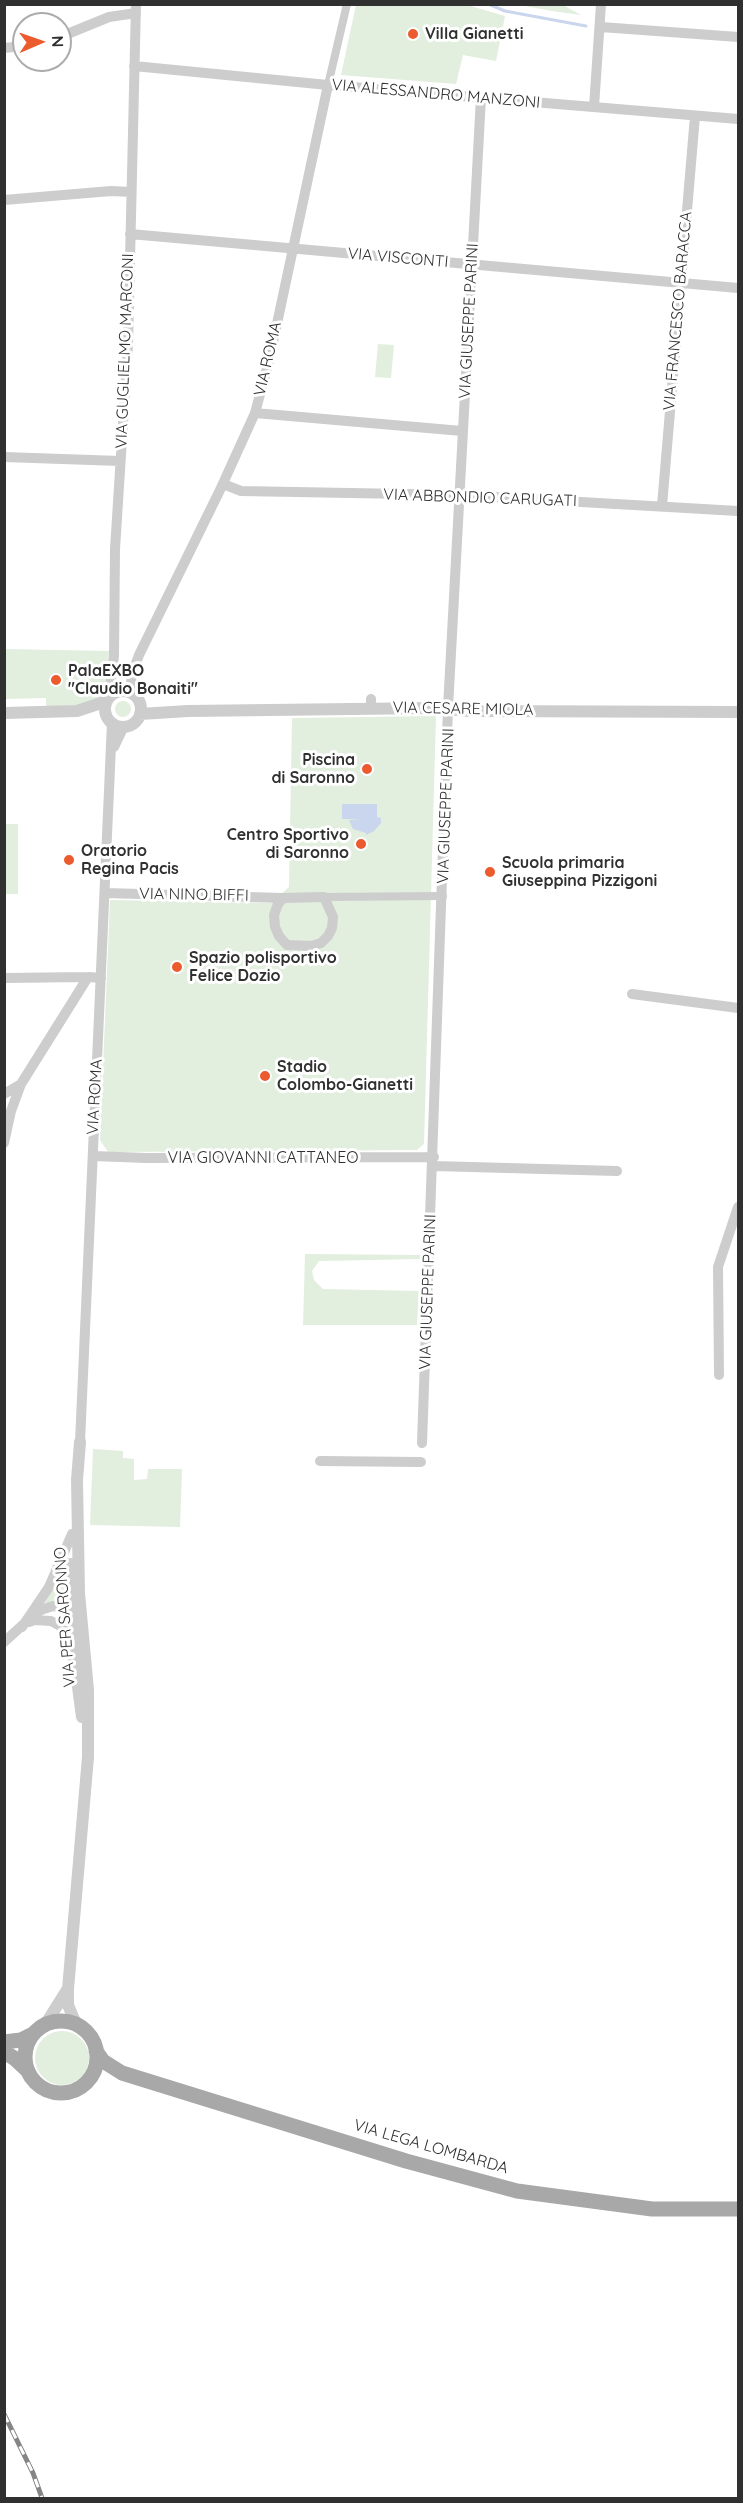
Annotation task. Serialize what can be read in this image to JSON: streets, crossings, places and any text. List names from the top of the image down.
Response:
{
  "streets": {
    "main road": ["VIA LEGA LOMBARDA"],
    "street": [
      "VIA ALESSANDRO MANZONI",
      "VIA VISCONTI",
      "VIA FRANCESCO BARACCA",
      "VIA GIUSEPPE PARINI",
      "VIA GUGLIELMO MARCONI",
      "VIA ROMA",
      "VIA ABBONDIO CARUGATI",
      "VIA CESARE MIOLA",
      "VIA NINO BIFFI",
      "VIA GIOVANNI CATTANEO",
      "VIA PER SARONNO"
    ]
  },
  "crossings": [
    ["VIA ALESSANDRO MANZONI", "VIA FRANCESCO BARACCA"],
    ["VIA ALESSANDRO MANZONI", "VIA GIUSEPPE PARINI"],
    ["VIA ALESSANDRO MANZONI", "VIA GUGLIELMO MARCONI"],
    ["VIA ALESSANDRO MANZONI", "VIA ROMA"],
    ["VIA VISCONTI", "VIA FRANCESCO BARACCA"],
    ["VIA VISCONTI", "VIA GIUSEPPE PARINI"],
    ["VIA VISCONTI", "VIA GUGLIELMO MARCONI"],
    ["VIA VISCONTI", "VIA ROMA"],
    ["VIA FRANCESCO BARACCA", "VIA ABBONDIO CARUGATI"],
    ["VIA GIUSEPPE PARINI", "VIA ABBONDIO CARUGATI"],
    ["VIA GIUSEPPE PARINI", "VIA CESARE MIOLA"],
    ["VIA GIUSEPPE PARINI", "VIA NINO BIFFI"],
    ["VIA GIUSEPPE PARINI", "VIA GIOVANNI CATTANEO"],
    ["VIA GUGLIELMO MARCONI", "VIA ROMA"],
    ["VIA GUGLIELMO MARCONI", "VIA CESARE MIOLA"],
    ["VIA ROMA", "VIA ABBONDIO CARUGATI"],
    ["VIA ROMA", "VIA CESARE MIOLA"],
    ["VIA ROMA", "VIA NINO BIFFI"],
    ["VIA ROMA", "VIA GIOVANNI CATTANEO"],
    ["VIA ROMA", "VIA PER SARONNO"],
    ["VIA PER SARONNO", "VIA LEGA LOMBARDA"]
  ],
  "places": [
    "Villa Gianetti",
    "PalaEXBO \"Claudio Bonaiti\"",
    "Piscina di Saronno",
    "Centro Sportivo di Saronno",
    "Oratorio Regina Pacis",
    "Scuola primaria Giuseppina Pizzigoni",
    "Spazio polisportivo Felice Dozio",
    "Stadio Colombo-Gianetti"
  ],
  "north": "right"
}
